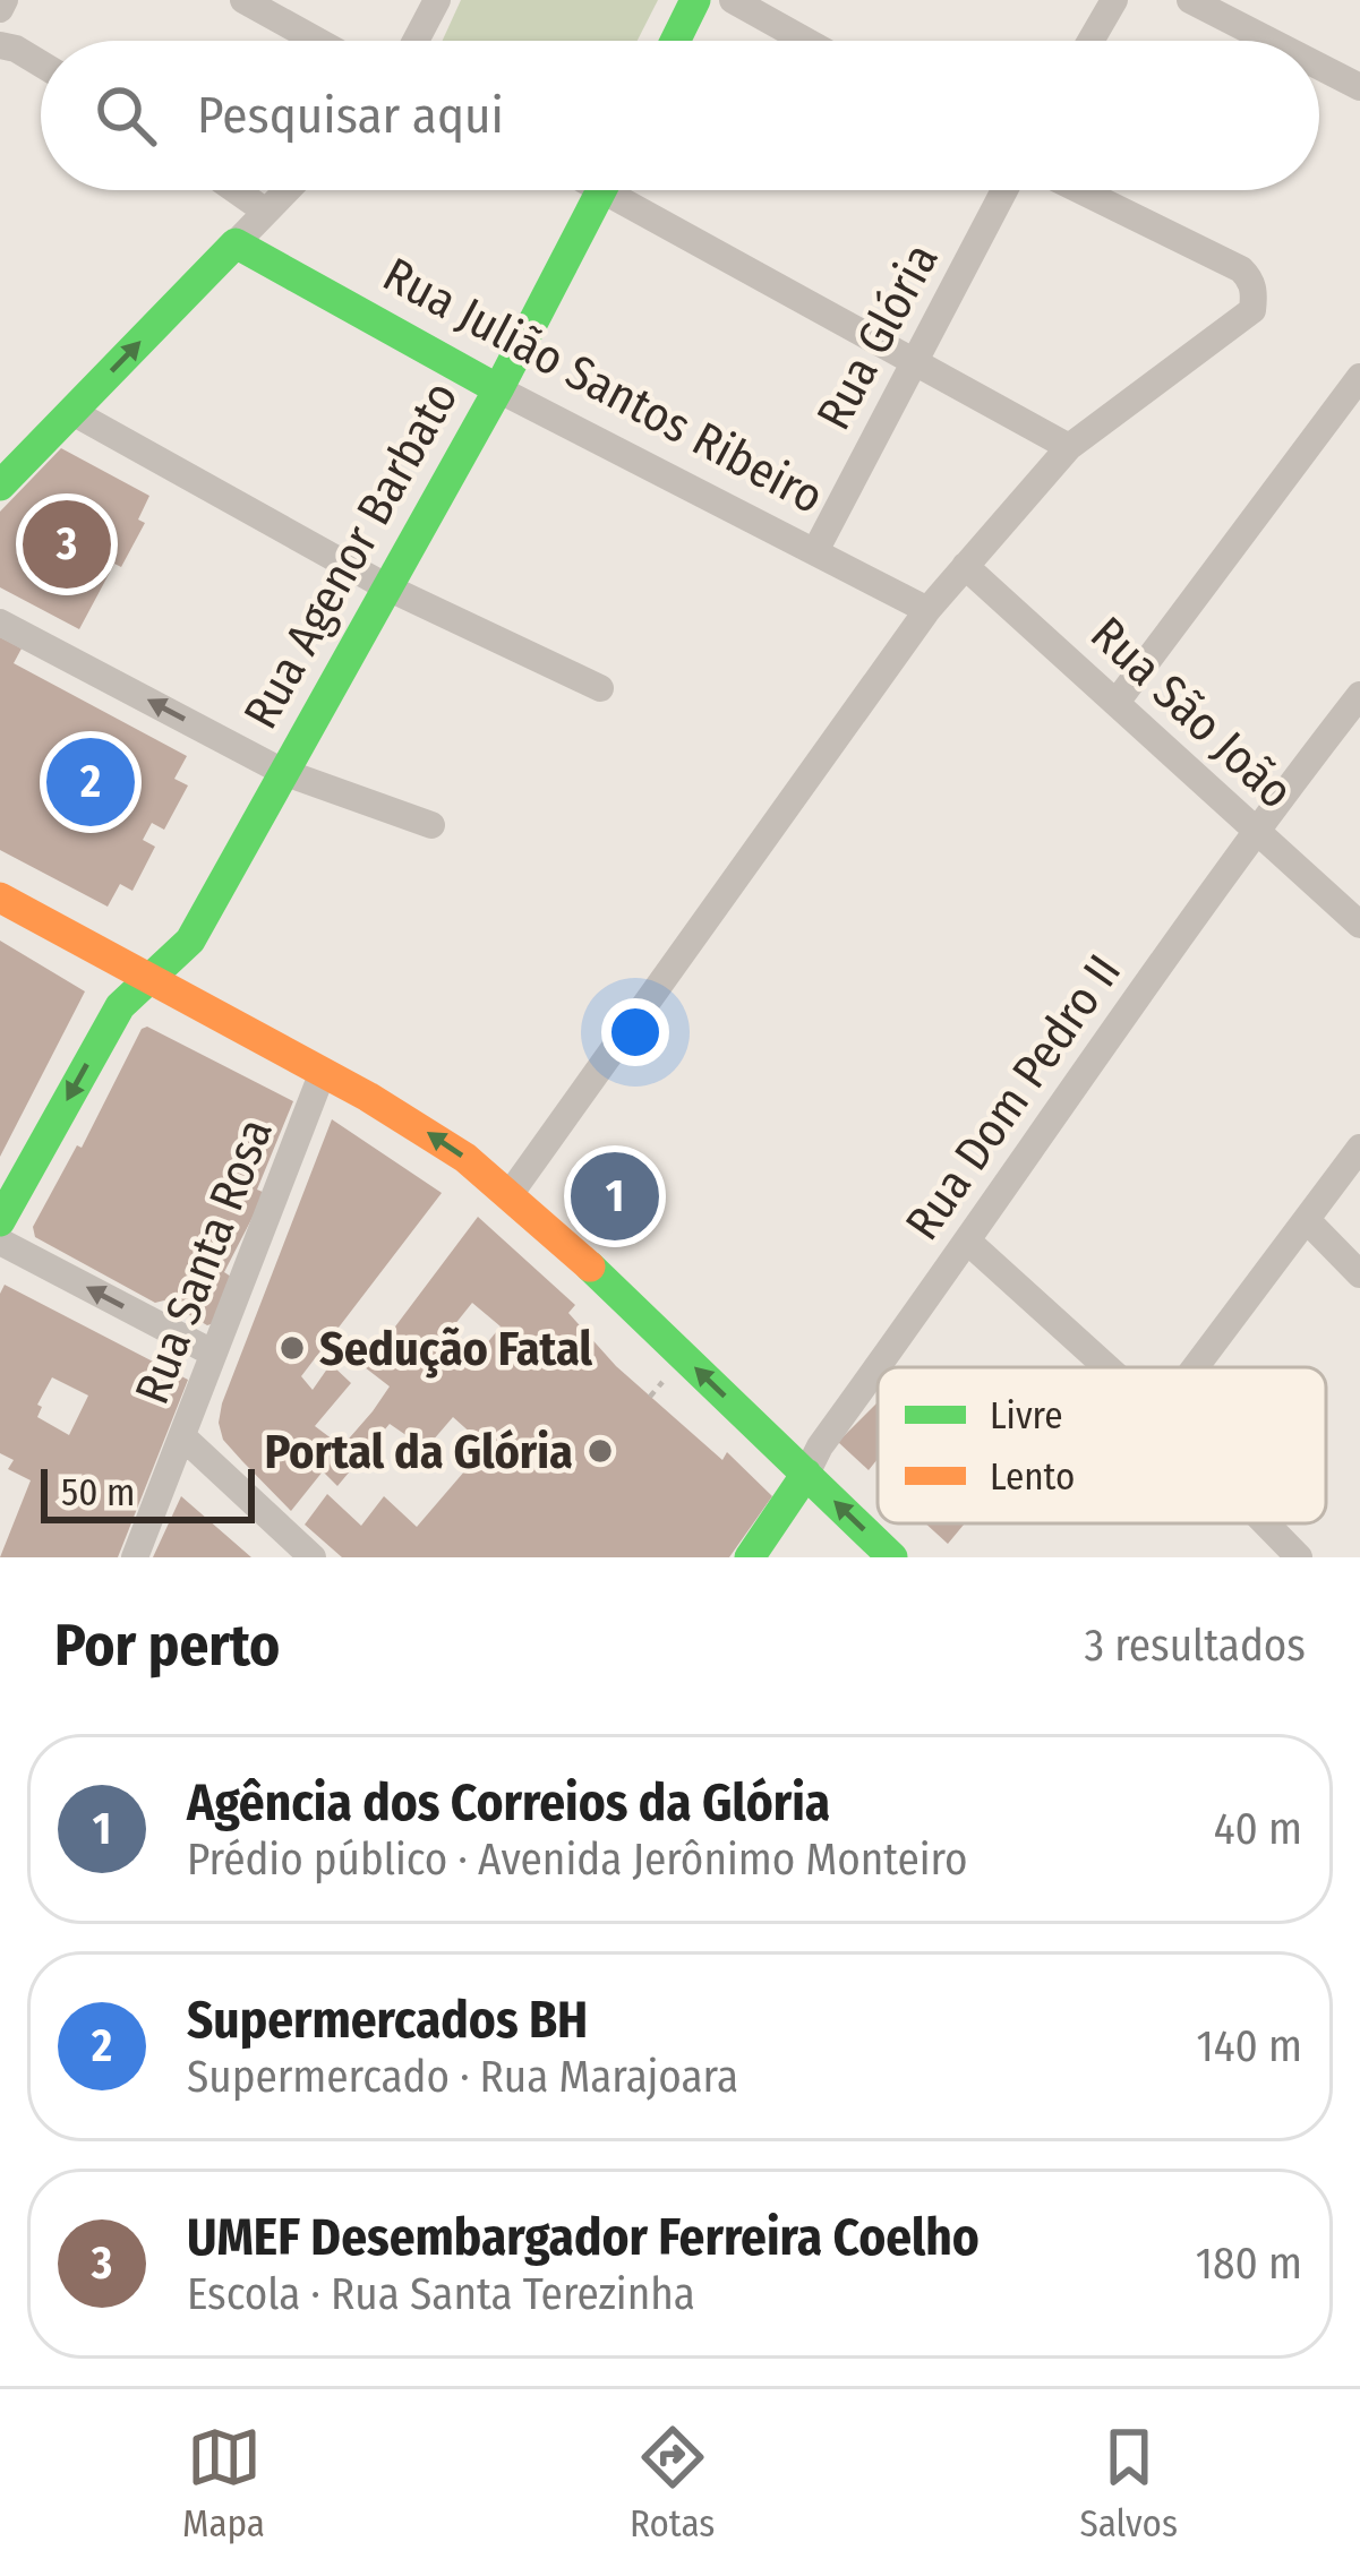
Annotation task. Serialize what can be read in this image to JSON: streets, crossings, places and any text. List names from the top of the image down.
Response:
{
  "streets": {
    "street": [
      "Rua Glória",
      "Rua Julião Santos Ribeiro",
      "Rua Agenor Barbato",
      "Rua São João",
      "Rua Dom Pedro II",
      "Rua Santa Rosa"
    ]
  },
  "crossings": [
    ["Rua Glória", "Rua Julião Santos Ribeiro"],
    ["Rua Julião Santos Ribeiro", "Rua Agenor Barbato"],
    ["Rua São João", "Rua Dom Pedro II"]
  ],
  "places": ["Sedução Fatal", "Portal da Glória"],
  "legend": ["Livre", "Lento"],
  "scale_bar": "50 m",
  "page": {
    "search": "Pesquisar aqui",
    "pins": ["3", "2", "1"],
    "scale": "50 m",
    "heading": ["Por perto", "3 resultados"],
    "list": [
      {
        "mark": "1",
        "name": "Agência dos Correios da Glória",
        "note": "Prédio público · Avenida Jerônimo Monteiro",
        "value": "40 m"
      },
      {
        "mark": "2",
        "name": "Supermercados BH",
        "note": "Supermercado · Rua Marajoara",
        "value": "140 m"
      },
      {
        "mark": "3",
        "name": "UMEF Desembargador Ferreira Coelho",
        "note": "Escola · Rua Santa Terezinha",
        "value": "180 m"
      }
    ],
    "nav": ["Mapa", "Rotas", "Salvos"]
  }
}
